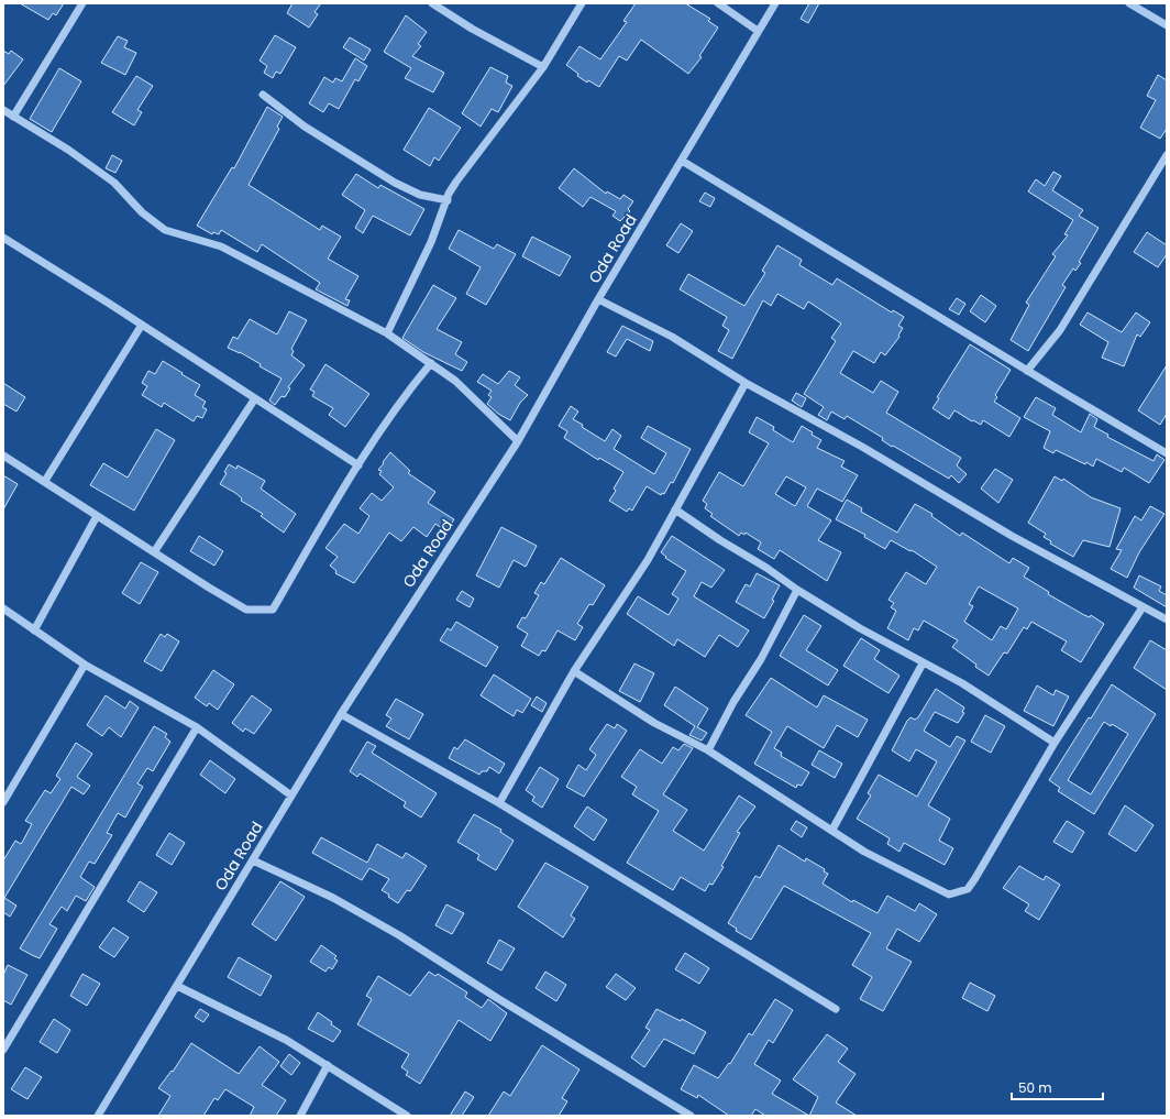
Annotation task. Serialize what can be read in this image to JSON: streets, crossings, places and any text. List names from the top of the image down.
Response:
{
  "streets": {
    "street": ["Oda Road"]
  },
  "scale_bar": "50 m"
}
